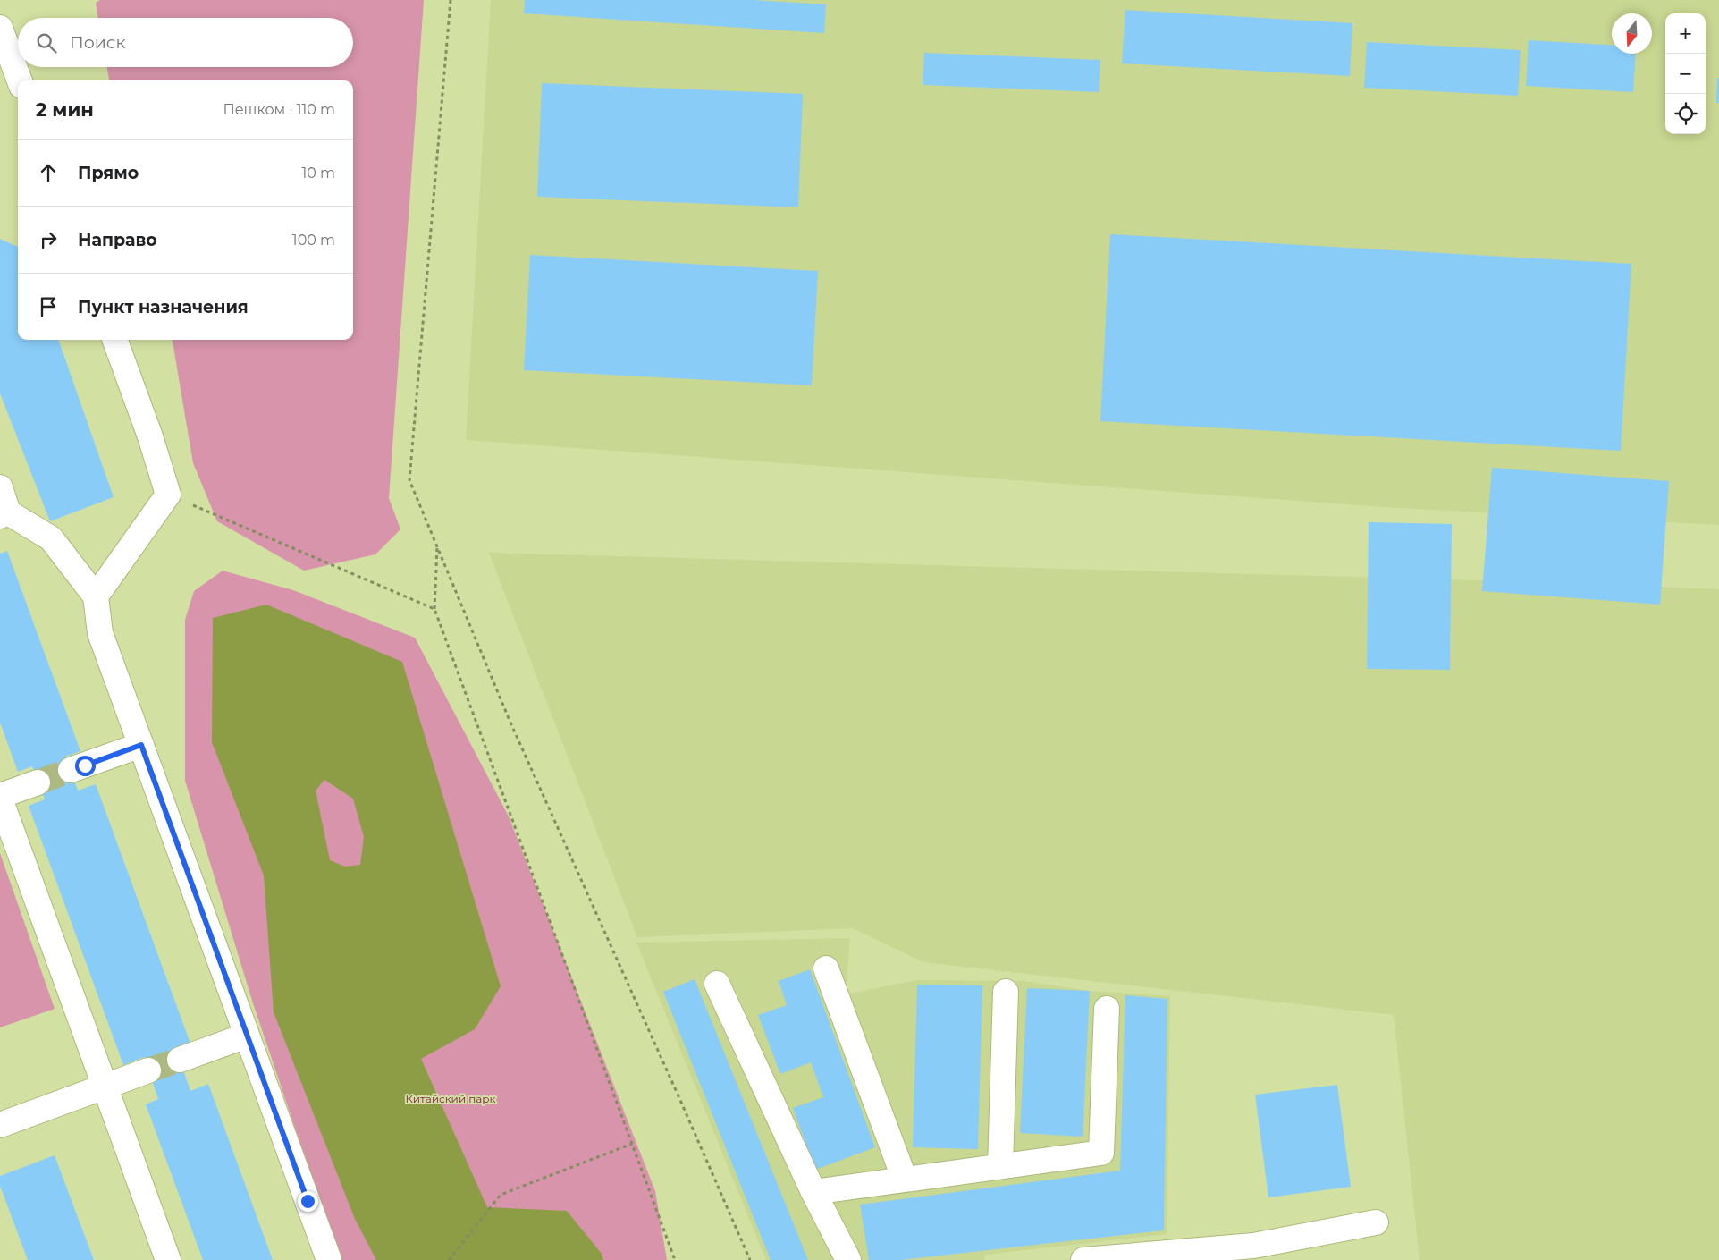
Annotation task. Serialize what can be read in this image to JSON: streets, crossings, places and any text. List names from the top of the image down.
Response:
{
  "parks": ["Китайский парк"],
  "north": "bottom",
  "page": {
    "map_buttons": ["+", "−"],
    "search": "Поиск",
    "heading": ["2 мин", "Пешком · 110 m"],
    "list": [
      ["Прямо", "10 m"],
      ["Направо", "100 m"],
      "Пункт назначения"
    ]
  }
}
